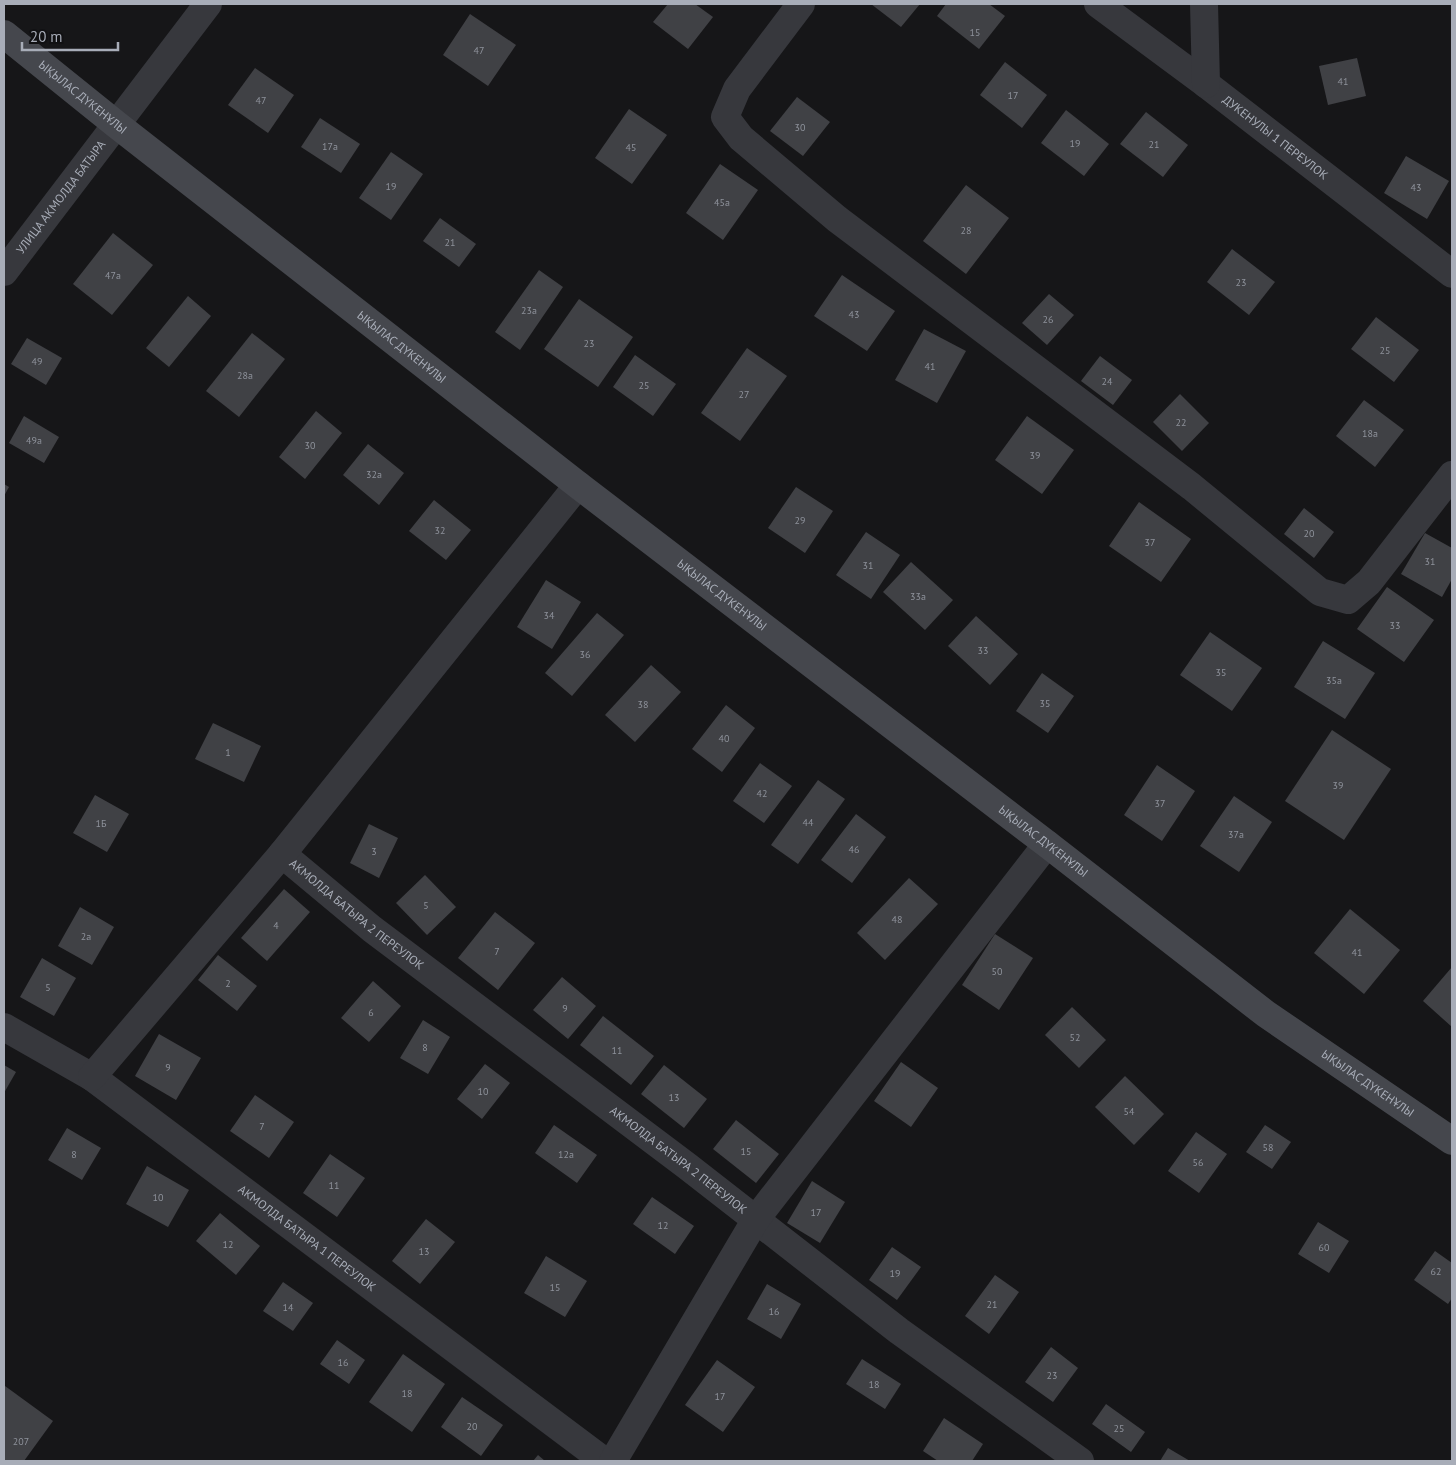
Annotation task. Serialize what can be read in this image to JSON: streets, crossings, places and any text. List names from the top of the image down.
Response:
{
  "streets": {
    "street": [
      "ЫҚЫЛАС ДҮКЕНҰЛЫ",
      "ДУКЕНУЛЫ 1 ПЕРЕУЛОК",
      "УЛИЦА АКМОЛДА БАТЫРА",
      "АКМОЛДА БАТЫРА 2 ПЕРЕУЛОК",
      "АКМОЛДА БАТЫРА 1 ПЕРЕУЛОК"
    ]
  },
  "crossings": [
    ["ЫҚЫЛАС ДҮКЕНҰЛЫ", "УЛИЦА АКМОЛДА БАТЫРА"]
  ],
  "house_numbers": [
    "15",
    "47",
    "41",
    "17",
    "47",
    "30",
    "19",
    "21",
    "17а",
    "45",
    "19",
    "43",
    "45а",
    "28",
    "21",
    "47а",
    "23",
    "23а",
    "43",
    "26",
    "23",
    "25",
    "49",
    "41",
    "28а",
    "24",
    "25",
    "27",
    "22",
    "18а",
    "49а",
    "30",
    "39",
    "32а",
    "29",
    "32",
    "20",
    "37",
    "31",
    "31",
    "33а",
    "34",
    "33",
    "33",
    "36",
    "35",
    "35а",
    "35",
    "38",
    "40",
    "1",
    "39",
    "42",
    "37",
    "44",
    "1Б",
    "37а",
    "46",
    "3",
    "5",
    "48",
    "4",
    "2а",
    "7",
    "41",
    "50",
    "2",
    "5",
    "9",
    "6",
    "52",
    "8",
    "11",
    "9",
    "10",
    "13",
    "54",
    "7",
    "58",
    "15",
    "8",
    "12а",
    "56",
    "11",
    "10",
    "17",
    "12",
    "12",
    "60",
    "13",
    "62",
    "19",
    "15",
    "21",
    "14",
    "16",
    "16",
    "23",
    "18",
    "18",
    "17",
    "20",
    "25",
    "207"
  ],
  "scale_bar": "20 m"
}
